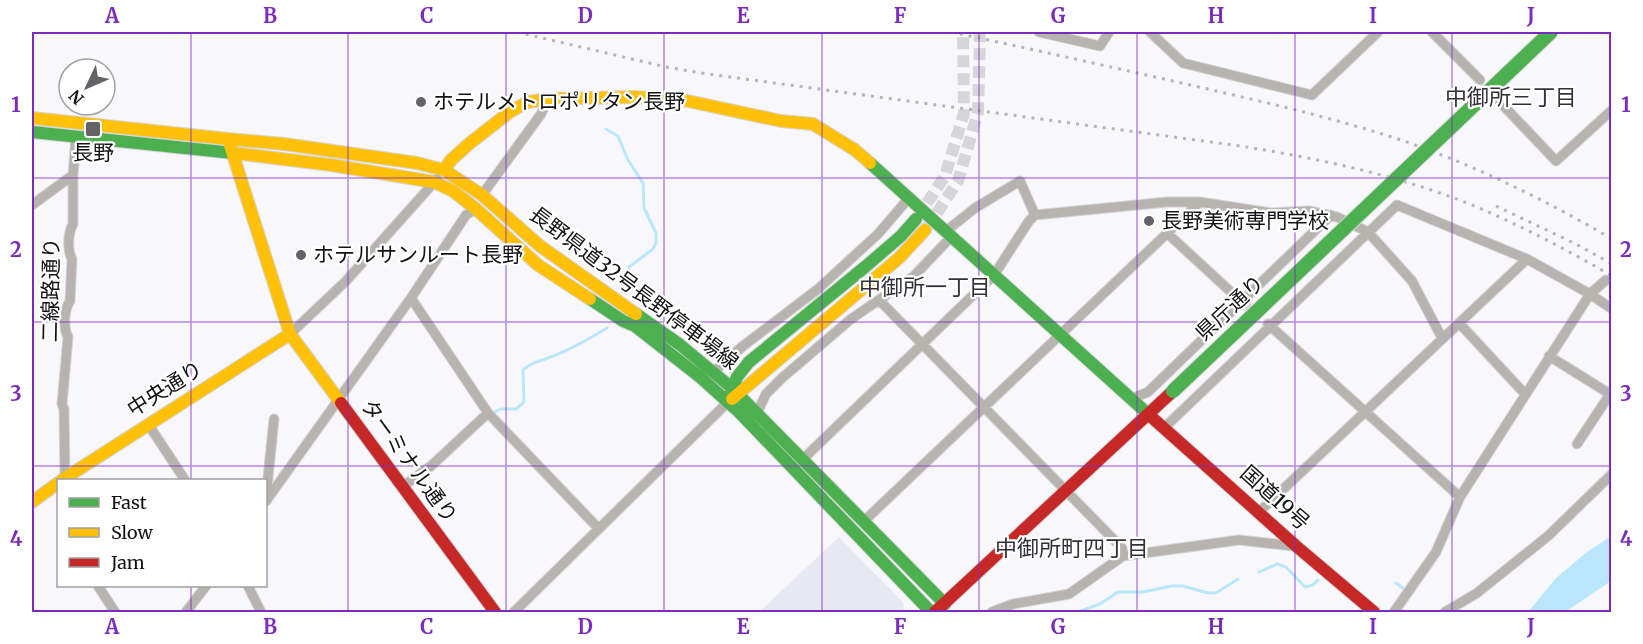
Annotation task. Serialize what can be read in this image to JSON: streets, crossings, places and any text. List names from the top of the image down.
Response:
{
  "streets": {
    "main road": [
      "長野県道32号長野停車場線",
      "県庁通り",
      "中央通り",
      "ターミナル通り",
      "国道19号"
    ],
    "street": ["二線路通り"]
  },
  "crossings": [
    ["長野県道32号長野停車場線", "二線路通り"],
    ["長野県道32号長野停車場線", "県庁通り"],
    ["長野県道32号長野停車場線", "ターミナル通り"],
    ["長野県道32号長野停車場線", "国道19号"],
    ["県庁通り", "国道19号"],
    ["中央通り", "ターミナル通り"]
  ],
  "districts": ["中御所三丁目", "中御所一丁目", "中御所町四丁目"],
  "places": {
    "other": ["ホテルメトロポリタン長野", "長野美術専門学校", "ホテルサンルート長野"],
    "transit": ["長野"]
  },
  "legend": ["Fast", "Slow", "Jam"],
  "north": "bottom left",
  "grid": {
    "columns": [
      "A",
      "B",
      "C",
      "D",
      "E",
      "F",
      "G",
      "H",
      "I",
      "J"
    ],
    "rows": [
      "1",
      "2",
      "3",
      "4"
    ]
  }
}
